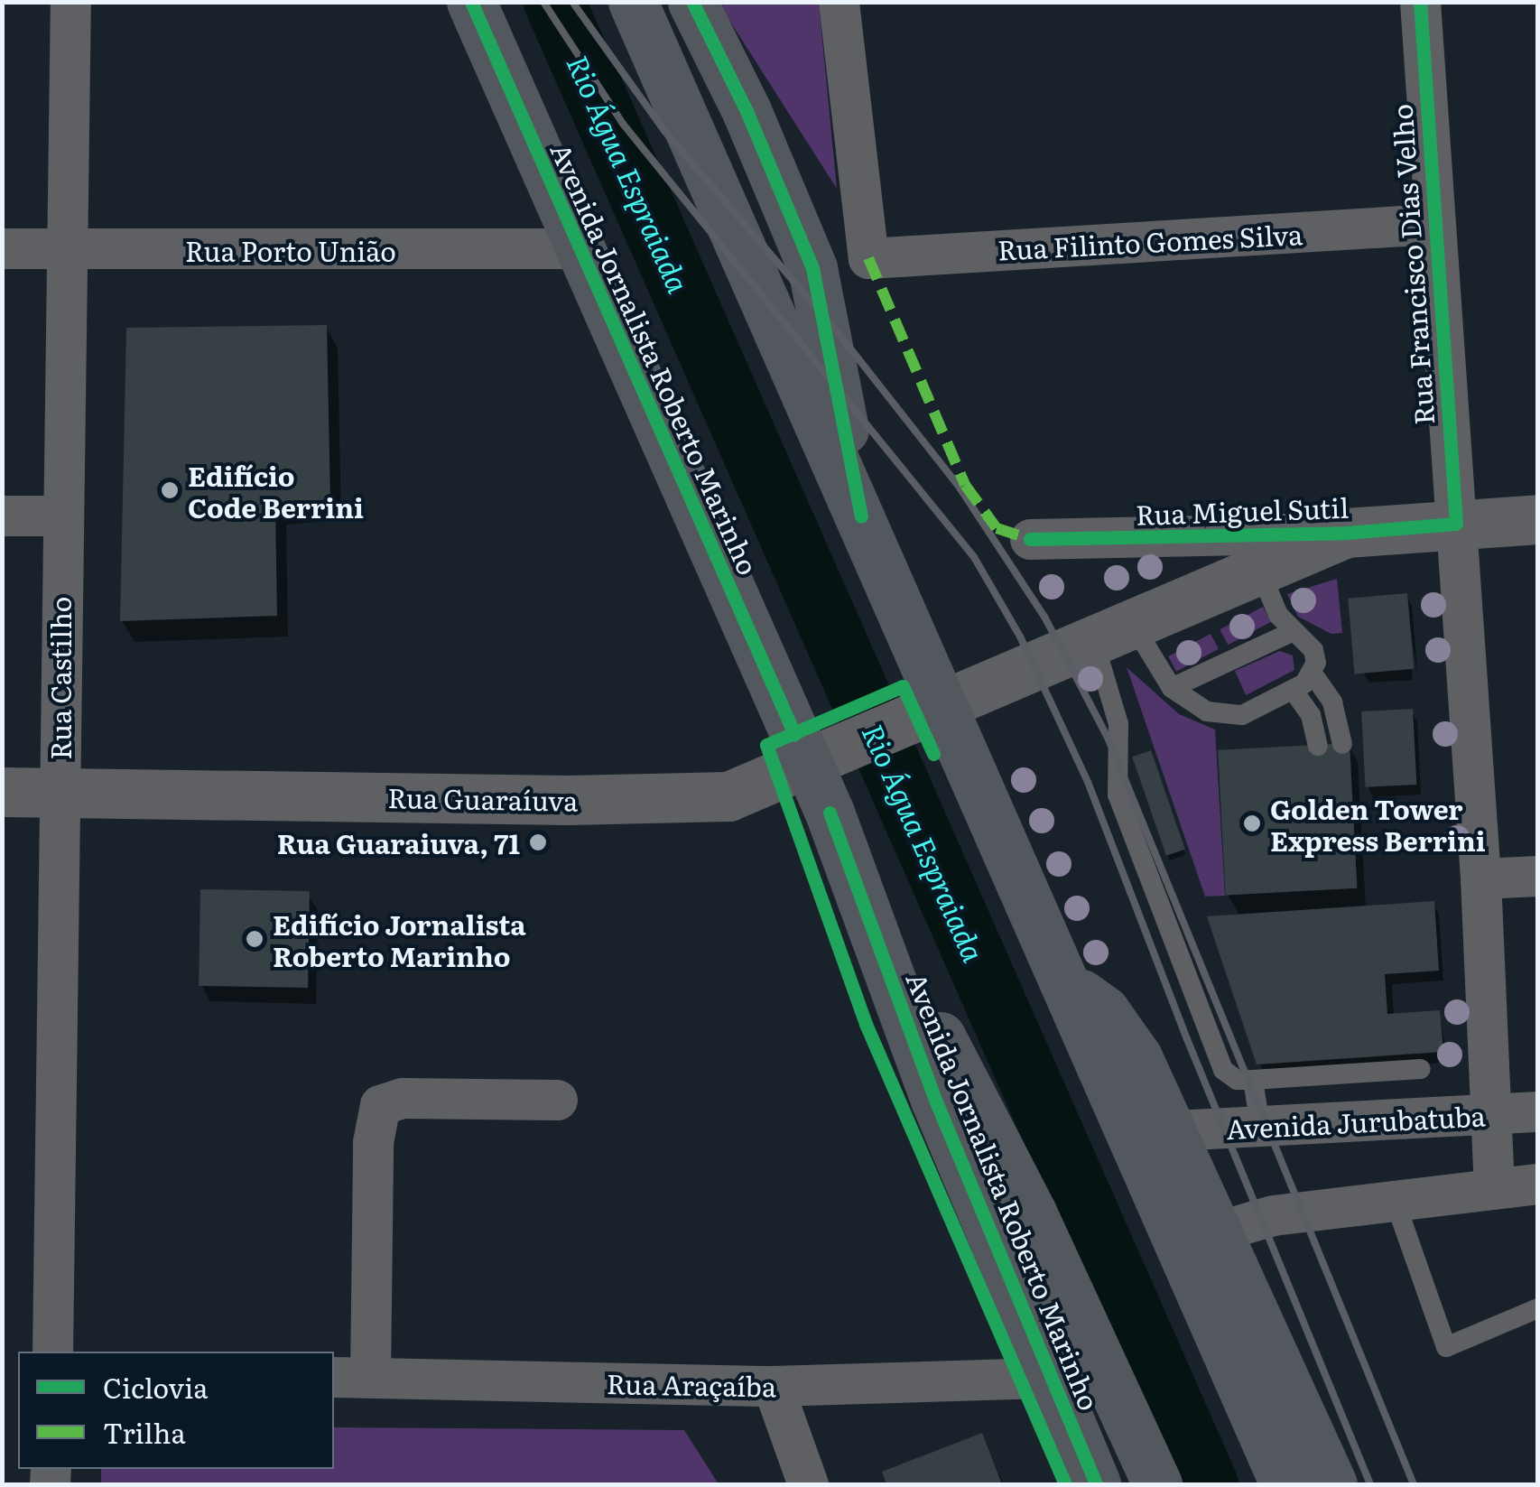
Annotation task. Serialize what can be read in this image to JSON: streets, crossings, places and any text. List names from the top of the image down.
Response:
{
  "streets": {
    "main road": ["Avenida Jornalista Roberto Marinho"],
    "street": [
      "Rua Filinto Gomes Silva",
      "Rua Porto União",
      "Rua Francisco Dias Velho",
      "Rua Miguel Sutil",
      "Rua Castilho",
      "Rua Guaraíuva",
      "Avenida Jurubatuba",
      "Rua Araçaíba"
    ]
  },
  "crossings": [
    ["Rua Filinto Gomes Silva", "Rua Francisco Dias Velho"],
    ["Rua Porto União", "Avenida Jornalista Roberto Marinho"],
    ["Rua Porto União", "Rua Castilho"],
    ["Rua Francisco Dias Velho", "Rua Miguel Sutil"],
    ["Rua Francisco Dias Velho", "Avenida Jurubatuba"],
    ["Avenida Jornalista Roberto Marinho", "Rua Guaraíuva"],
    ["Avenida Jornalista Roberto Marinho", "Rua Araçaíba"],
    ["Rua Miguel Sutil", "Rua Guaraíuva"],
    ["Rua Castilho", "Rua Guaraíuva"]
  ],
  "water": ["Rio Água Espraiada"],
  "places": [
    "Edifício Code Berrini",
    "Golden Tower Express Berrini",
    "Rua Guaraiuva, 71",
    "Edifício Jornalista Roberto Marinho"
  ],
  "legend": ["Ciclovia", "Trilha"]
}
